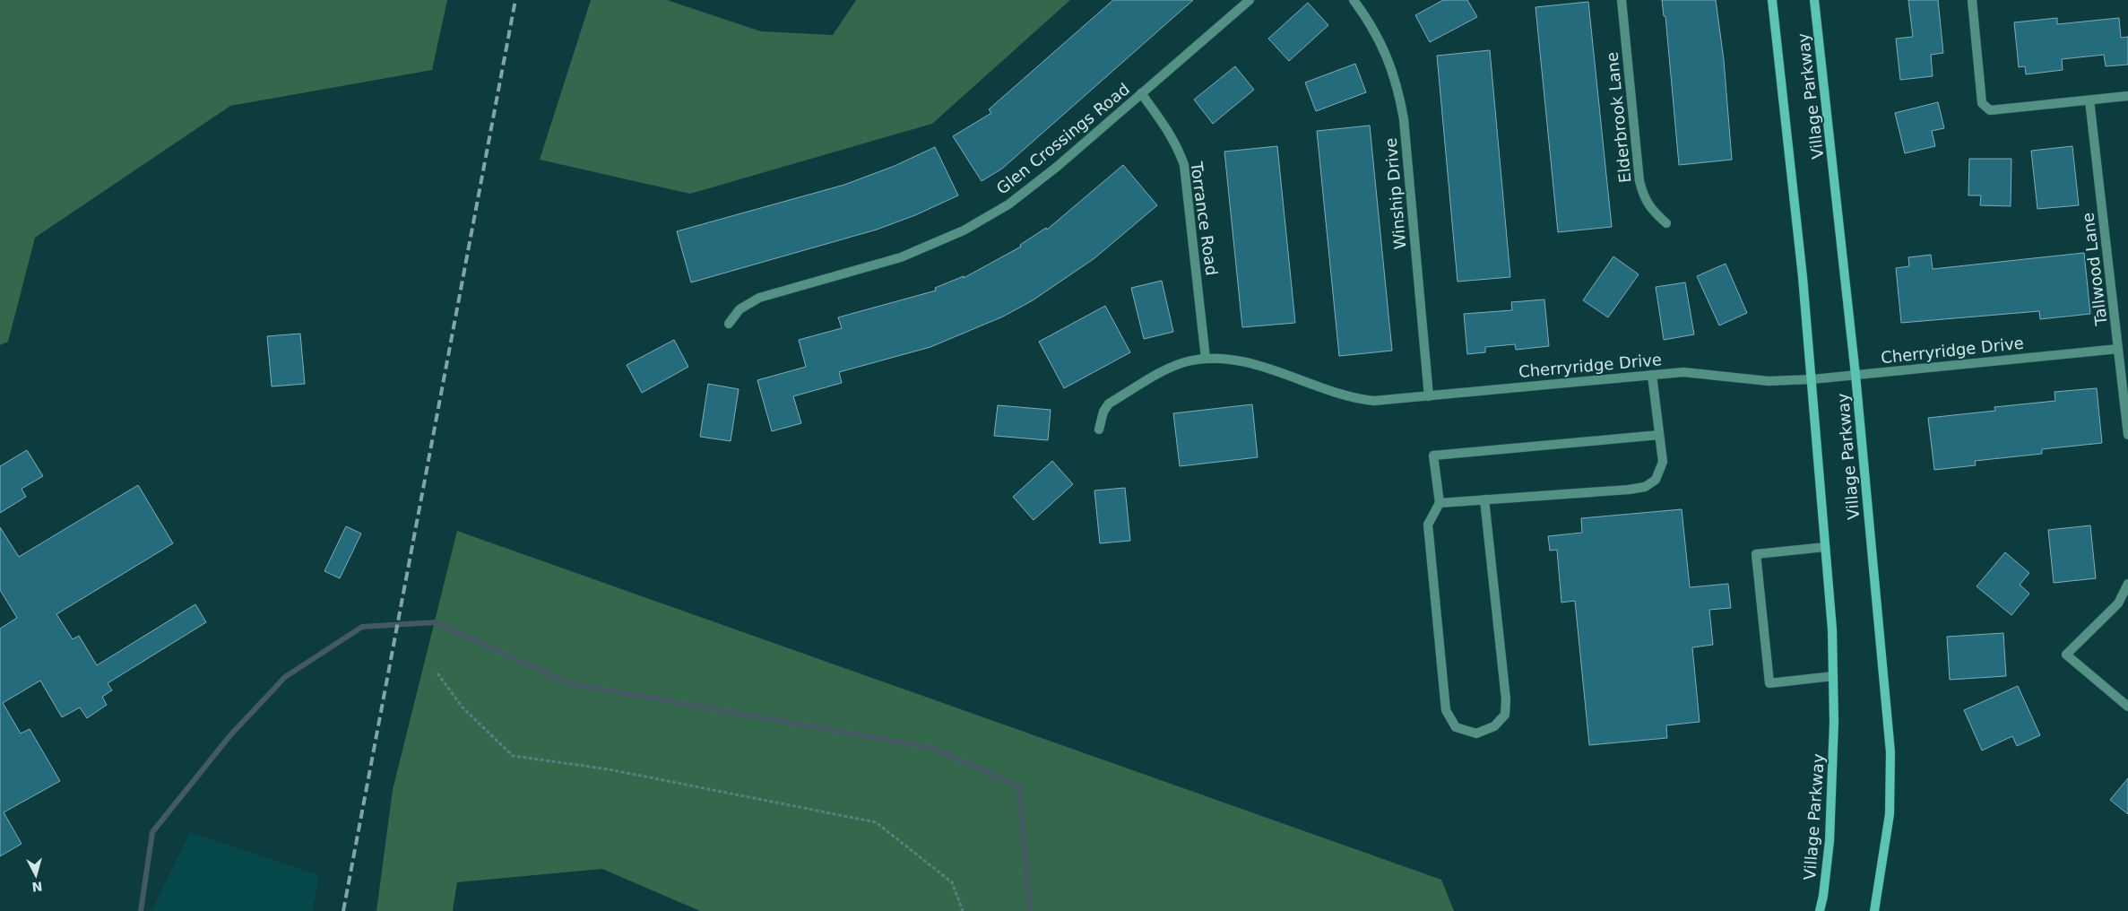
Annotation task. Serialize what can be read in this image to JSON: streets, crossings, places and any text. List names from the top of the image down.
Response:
{
  "streets": {
    "main road": ["Village Parkway"],
    "street": [
      "Elderbrook Lane",
      "Glen Crossings Road",
      "Winship Drive",
      "Torrance Road",
      "Tallwood Lane",
      "Cherryridge Drive"
    ]
  },
  "crossings": [
    ["Village Parkway", "Cherryridge Drive"],
    ["Glen Crossings Road", "Torrance Road"],
    ["Winship Drive", "Cherryridge Drive"],
    ["Torrance Road", "Cherryridge Drive"],
    ["Tallwood Lane", "Cherryridge Drive"]
  ],
  "north": "bottom"
}
